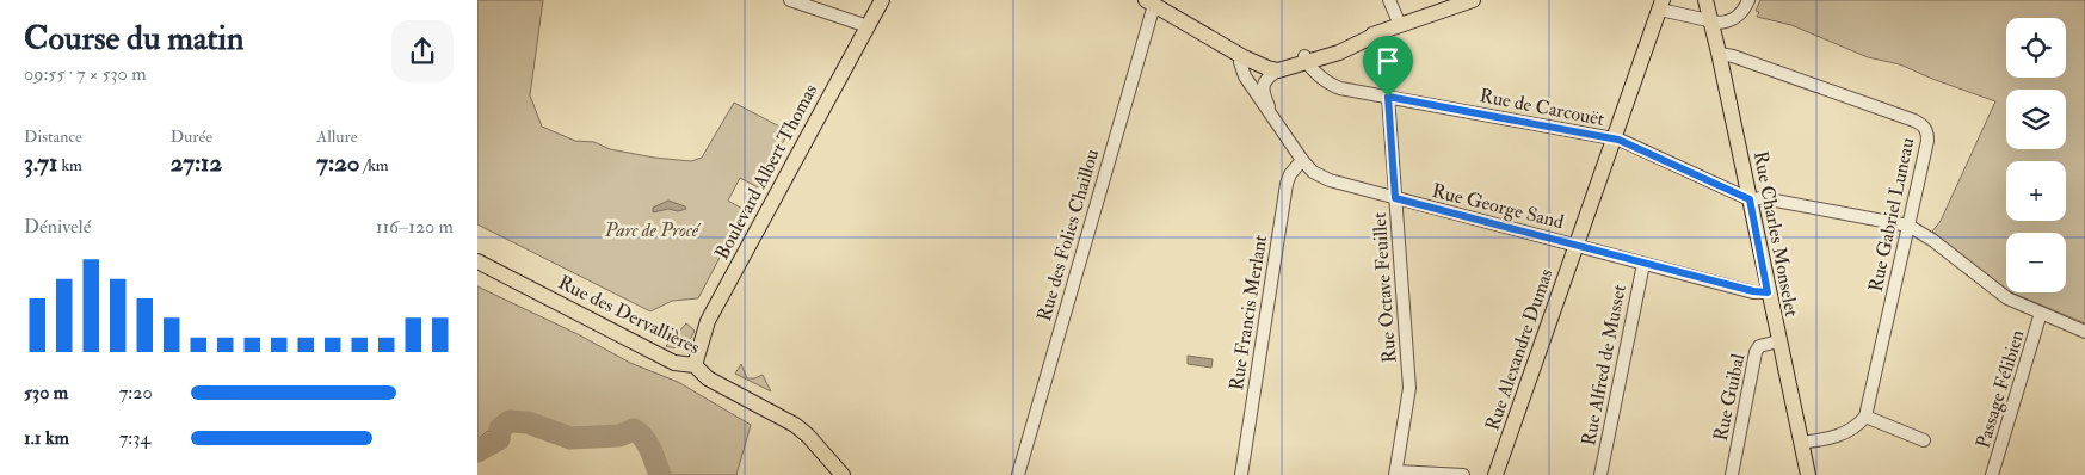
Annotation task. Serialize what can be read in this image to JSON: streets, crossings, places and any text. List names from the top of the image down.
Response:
{
  "streets": {
    "main road": [
      "Boulevard Albert Thomas",
      "Rue Charles Monselet",
      "Rue des Dervallières",
      "Rue Alexandre Dumas"
    ],
    "street": [
      "Rue de Carcouët",
      "Rue George Sand",
      "Rue Gabriel Luneau",
      "Rue des Folies Chaillou",
      "Rue Octave Feuillet",
      "Rue Francis Merlant",
      "Rue Alfred de Musset",
      "Passage Félibien",
      "Rue Guibal"
    ]
  },
  "crossings": [
    ["Rue de Carcouët", "Rue Charles Monselet"],
    ["Rue de Carcouët", "Rue Octave Feuillet"],
    ["Rue de Carcouët", "Rue Alexandre Dumas"],
    ["Boulevard Albert Thomas", "Rue des Dervallières"],
    ["Rue George Sand", "Rue Charles Monselet"],
    ["Rue George Sand", "Rue Octave Feuillet"],
    ["Rue George Sand", "Rue Francis Merlant"],
    ["Rue George Sand", "Rue Alexandre Dumas"],
    ["Rue George Sand", "Rue Alfred de Musset"],
    ["Rue Gabriel Luneau", "Rue Charles Monselet"],
    ["Rue Charles Monselet", "Rue Guibal"]
  ],
  "parks": ["Parc de Procé"],
  "page": {
    "heading": ["Course du matin", "09:55 · 7 × 530 m"],
    "map_buttons": ["+", "−"],
    "stats": [
      ["Distance", "3.71 km"],
      ["Durée", "27:12"],
      ["Allure", "7:20 /km"]
    ],
    "chart": ["Dénivelé", "116–120 m"],
    "list": [
      {
        "name": "530 m",
        "note": "7:20"
      },
      {
        "name": "1.1 km",
        "note": "7:34"
      }
    ]
  }
}
